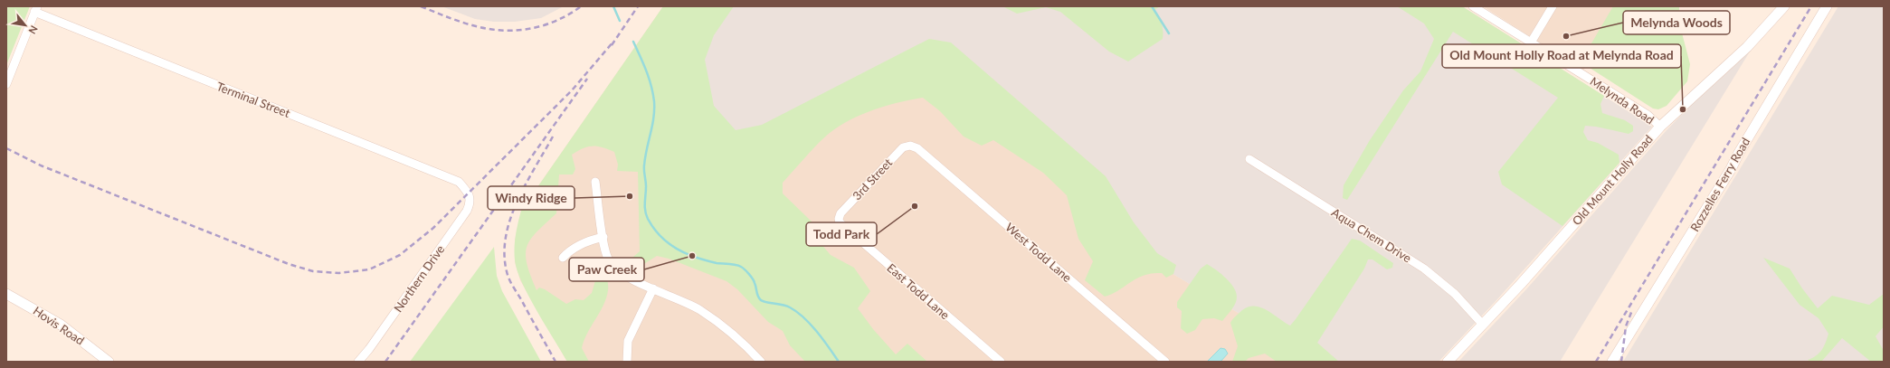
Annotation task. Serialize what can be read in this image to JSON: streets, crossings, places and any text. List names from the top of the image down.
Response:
{
  "streets": {
    "street": [
      "Terminal Street",
      "Melynda Road",
      "3rd Street",
      "Old Mount Holly Road",
      "Rozzelles Ferry Road",
      "Aqua Chem Drive",
      "West Todd Lane",
      "Northern Drive",
      "East Todd Lane",
      "Hovis Road"
    ]
  },
  "crossings": [
    ["Terminal Street", "Northern Drive"],
    ["Melynda Road", "Old Mount Holly Road"],
    ["3rd Street", "West Todd Lane"],
    ["3rd Street", "East Todd Lane"],
    ["Old Mount Holly Road", "Aqua Chem Drive"]
  ],
  "places": [
    "Melynda Woods",
    "Old Mount Holly Road at Melynda Road",
    "Windy Ridge",
    "Todd Park",
    "Paw Creek"
  ],
  "north": "bottom right"
}
